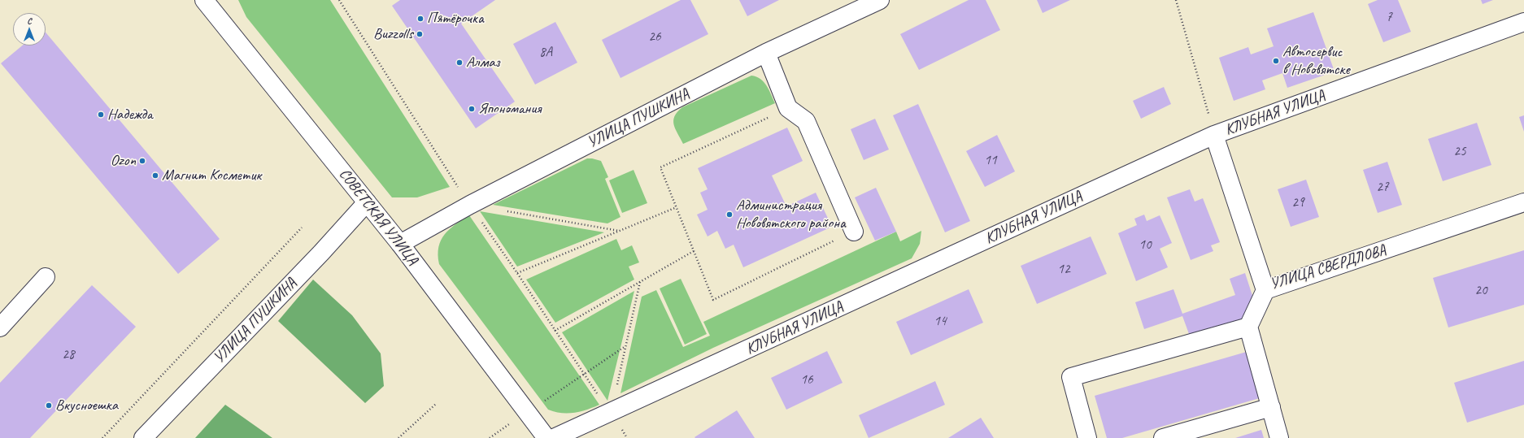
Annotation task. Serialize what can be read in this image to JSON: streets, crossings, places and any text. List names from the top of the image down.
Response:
{
  "streets": {
    "street": [
      "КЛУБНАЯ УЛИЦА",
      "УЛИЦА ПУШКИНА",
      "СОВЕТСКАЯ УЛИЦА",
      "УЛИЦА СВЕРДЛОВА"
    ]
  },
  "crossings": [
    ["КЛУБНАЯ УЛИЦА", "УЛИЦА СВЕРДЛОВА"],
    ["УЛИЦА ПУШКИНА", "СОВЕТСКАЯ УЛИЦА"]
  ],
  "places": [
    "Пятёрочка",
    "Buzzolls",
    "Автосервис в Нововятске",
    "Алмаз",
    "Япономания",
    "Надежда",
    "Ozon",
    "Магнит Косметик",
    "Администрация Нововятского района",
    "Вкусноешка"
  ],
  "house_numbers": [
    "7",
    "26",
    "8А",
    "25",
    "11",
    "27",
    "29",
    "10",
    "12",
    "20",
    "14",
    "28",
    "16"
  ],
  "north": "top"
}
